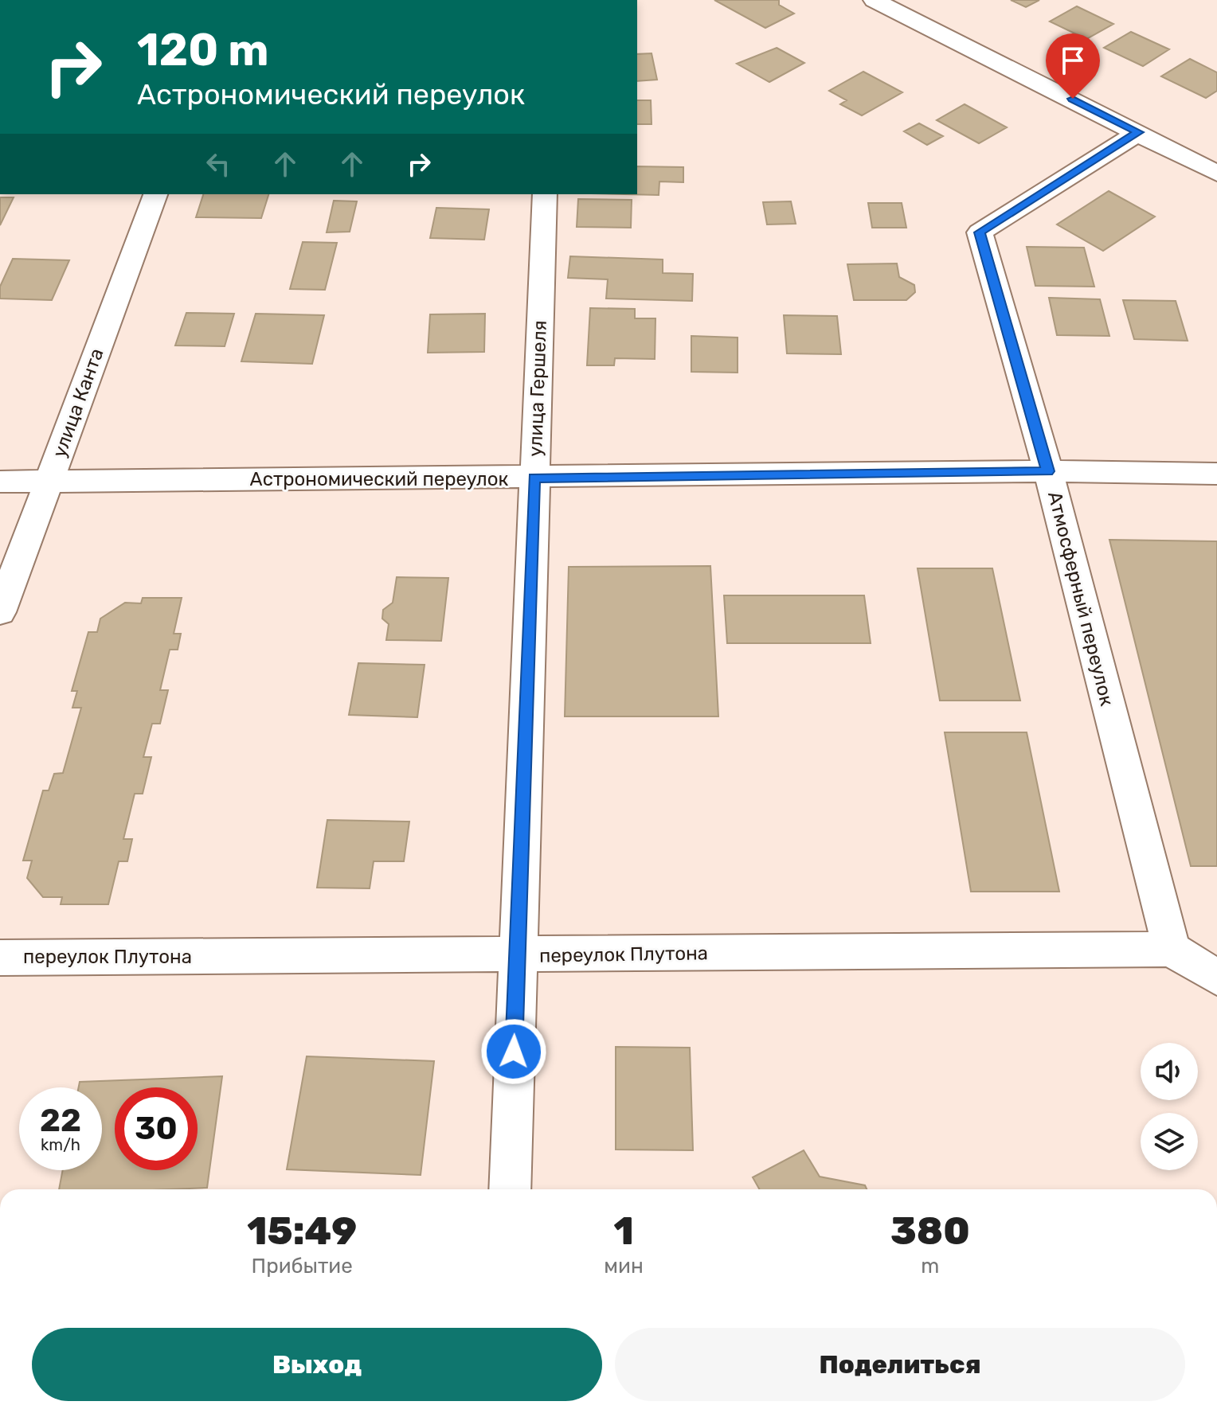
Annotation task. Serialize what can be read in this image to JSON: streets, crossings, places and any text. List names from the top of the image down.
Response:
{
  "streets": {
    "street": [
      "улица Гершеля",
      "улица Канта",
      "Астрономический переулок",
      "Атмосферный переулок",
      "переулок Плутона"
    ]
  },
  "crossings": [
    ["улица Гершеля", "Астрономический переулок"],
    ["улица Гершеля", "переулок Плутона"],
    ["улица Канта", "Астрономический переулок"],
    ["Астрономический переулок", "Атмосферный переулок"],
    ["Атмосферный переулок", "переулок Плутона"]
  ],
  "page": {
    "turn": ["120 m", "Астрономический переулок"],
    "speed": "22 km/h",
    "limit": "30",
    "eta": [
      "15:49",
      "Прибытие",
      "1",
      "мин",
      "380",
      "m"
    ],
    "buttons": ["Выход", "Поделиться"]
  }
}
